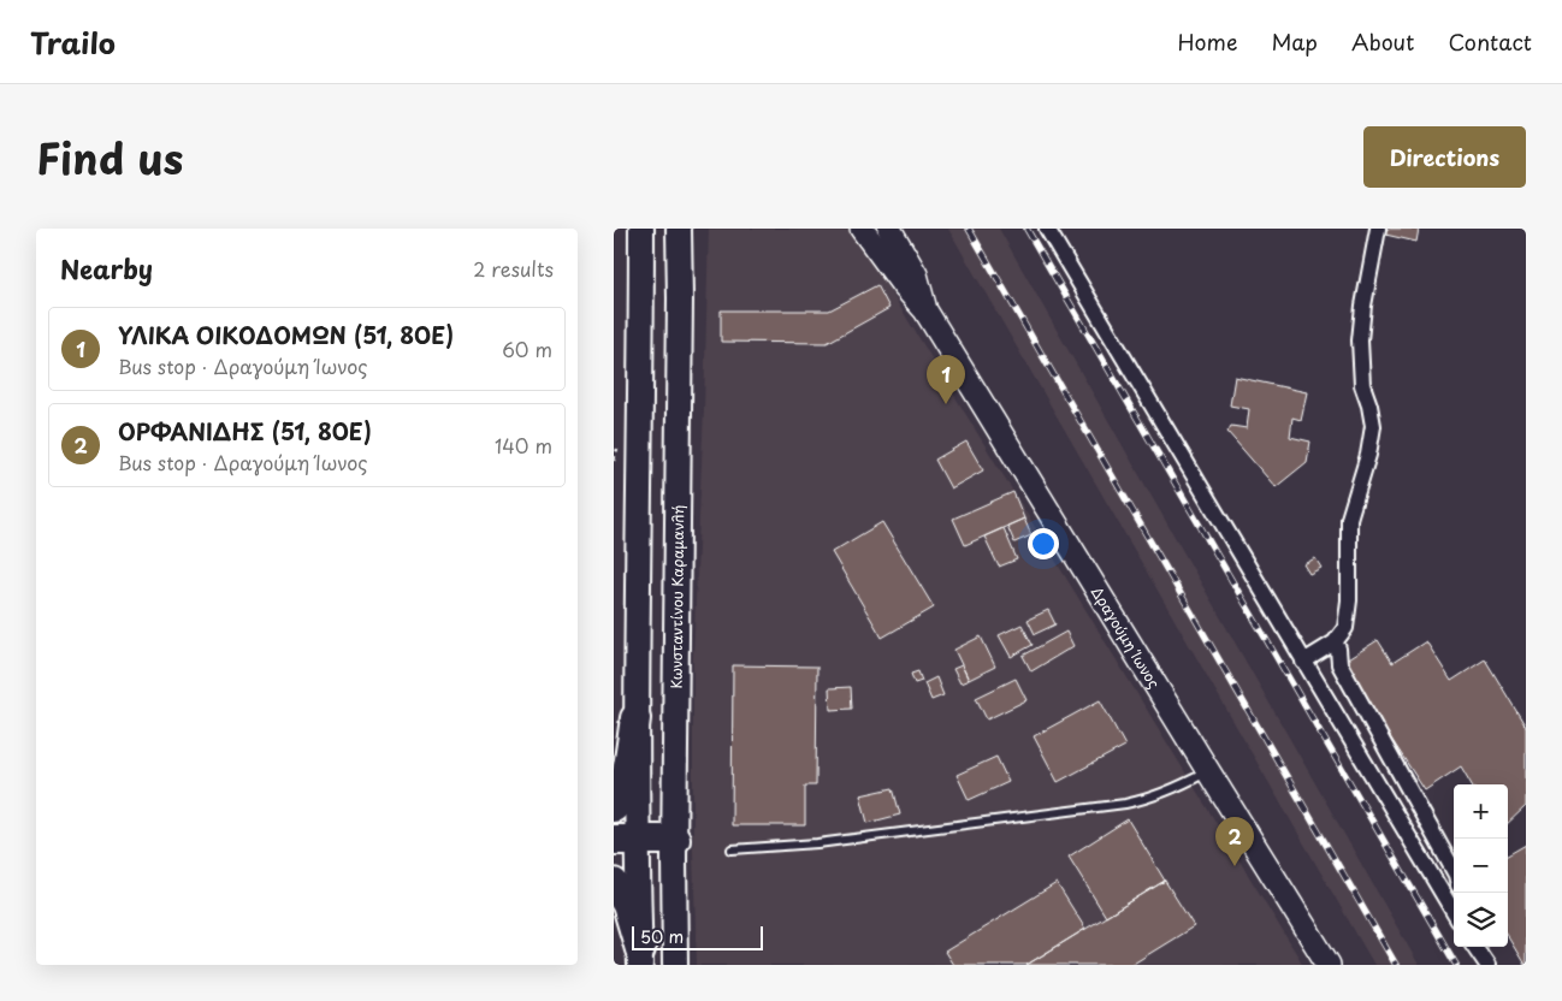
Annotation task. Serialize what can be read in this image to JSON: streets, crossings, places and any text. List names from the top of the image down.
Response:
{
  "streets": {
    "main road": ["Κωνσταντίνου Καραμανλή", "Δραγούμη Ίωνος"]
  },
  "scale_bar": "50 m",
  "page": {
    "header": "Trailo",
    "nav": [
      "Home",
      "Map",
      "About",
      "Contact"
    ],
    "title": "Find us",
    "buttons": "Directions",
    "heading": ["Nearby", "2 results"],
    "list": [
      {
        "mark": "1",
        "name": "ΥΛΙΚΑ ΟΙΚΟΔΟΜΩΝ (51, 80Ε)",
        "note": "Bus stop · Δραγούμη Ίωνος",
        "value": "60 m"
      },
      {
        "mark": "2",
        "name": "ΟΡΦΑΝΙΔΗΣ (51, 80Ε)",
        "note": "Bus stop · Δραγούμη Ίωνος",
        "value": "140 m"
      }
    ],
    "pins": ["1", "2"],
    "map_buttons": ["+", "−"],
    "scale": "50 m"
  }
}
